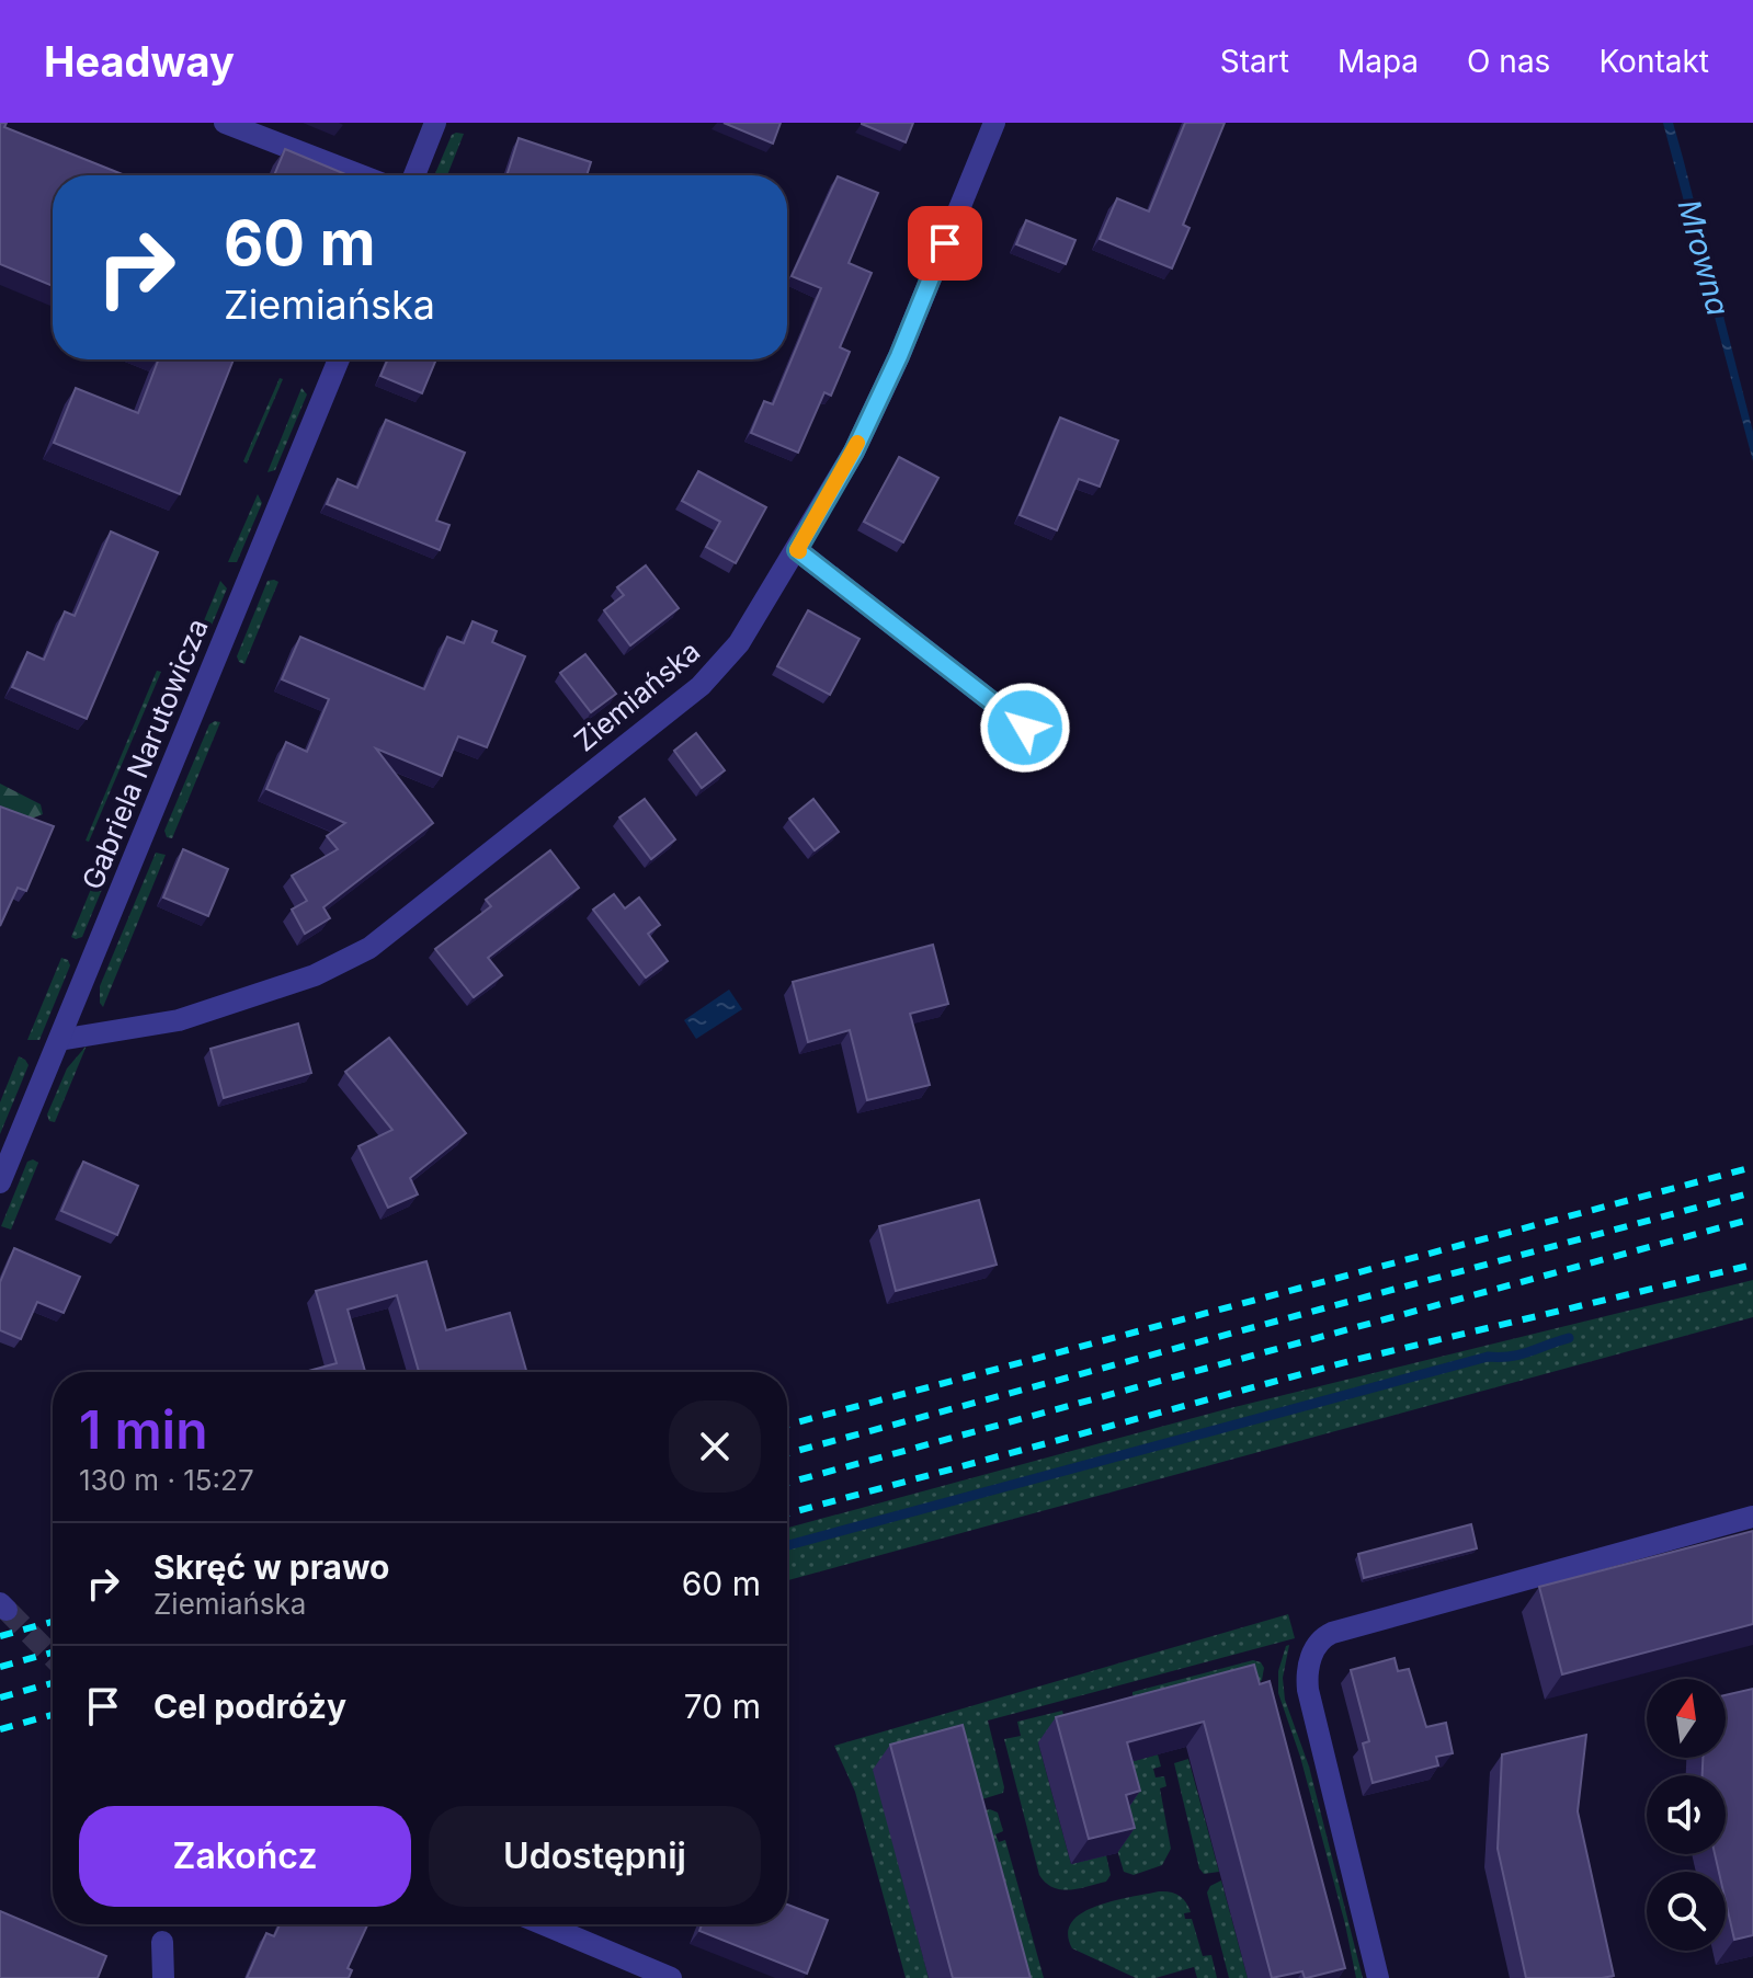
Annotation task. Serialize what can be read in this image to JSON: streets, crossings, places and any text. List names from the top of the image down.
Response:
{
  "streets": {
    "street": ["Ziemiańska", "Gabriela Narutowicza"]
  },
  "crossings": [
    ["Ziemiańska", "Gabriela Narutowicza"]
  ],
  "water": ["Mrowna"],
  "north": "top",
  "page": {
    "header": "Headway",
    "nav": [
      "Start",
      "Mapa",
      "O nas",
      "Kontakt"
    ],
    "turn": ["60 m", "Ziemiańska"],
    "heading": ["1 min", "130 m · 15:27"],
    "list": [
      {
        "name": "Skręć w prawo",
        "note": "Ziemiańska",
        "value": "60 m"
      },
      {
        "name": "Cel podróży",
        "value": "70 m"
      }
    ],
    "buttons": ["Zakończ", "Udostępnij"]
  }
}
